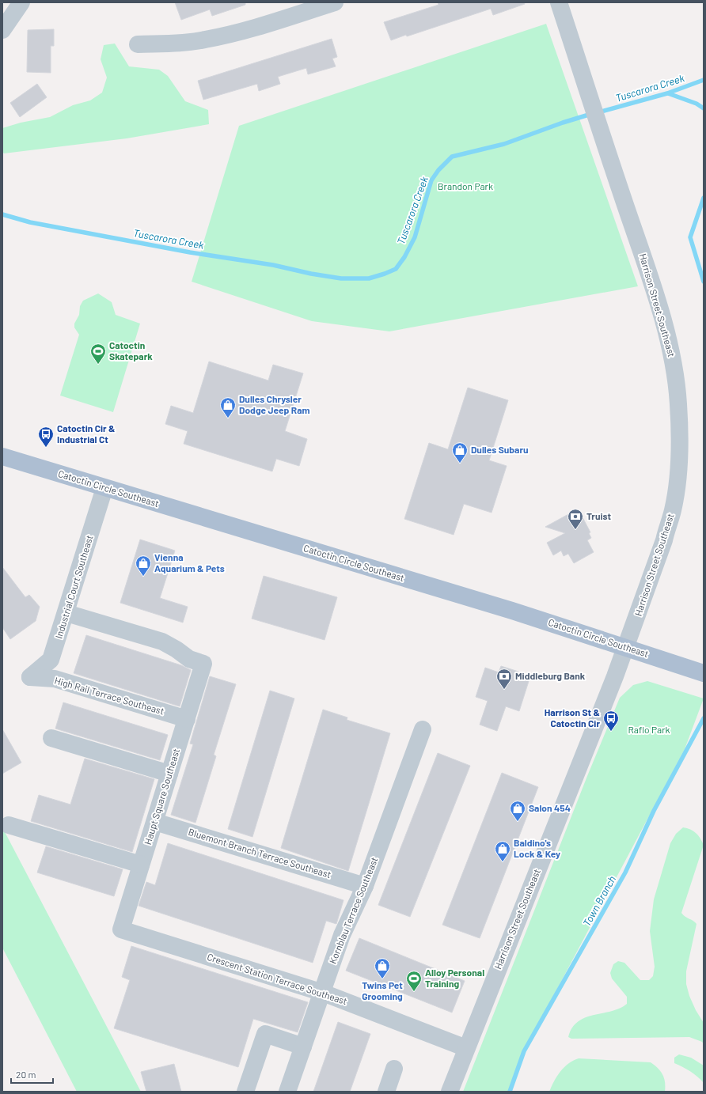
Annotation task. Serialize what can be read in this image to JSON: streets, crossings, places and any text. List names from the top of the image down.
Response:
{
  "streets": {
    "main road": ["Catoctin Circle Southeast"],
    "street": [
      "Harrison Street Southeast",
      "Industrial Court Southeast",
      "High Rail Terrace Southeast",
      "Haupt Square Southeast",
      "Bluemont Branch Terrace Southeast",
      "Kornblau Terrace Southeast",
      "Crescent Station Terrace Southeast"
    ]
  },
  "crossings": [
    ["Harrison Street Southeast", "Catoctin Circle Southeast"],
    ["Harrison Street Southeast", "Crescent Station Terrace Southeast"],
    ["Catoctin Circle Southeast", "Industrial Court Southeast"],
    ["Industrial Court Southeast", "High Rail Terrace Southeast"],
    ["Industrial Court Southeast", "Haupt Square Southeast"],
    ["High Rail Terrace Southeast", "Haupt Square Southeast"],
    ["Haupt Square Southeast", "Bluemont Branch Terrace Southeast"],
    ["Haupt Square Southeast", "Crescent Station Terrace Southeast"],
    ["Bluemont Branch Terrace Southeast", "Kornblau Terrace Southeast"],
    ["Kornblau Terrace Southeast", "Crescent Station Terrace Southeast"]
  ],
  "water": ["Tuscarora Creek", "Town Branch"],
  "parks": ["Brandon Park", "Raflo Park"],
  "places": {
    "sports": ["Catoctin Skatepark", "Alloy Personal Training"],
    "shop": [
      "Dulles Chrysler Dodge Jeep Ram",
      "Dulles Subaru",
      "Vienna Aquarium & Pets",
      "Salon 454",
      "Baldino's Lock & Key",
      "Twins Pet Grooming"
    ],
    "bus stop": ["Catoctin Cir & Industrial Ct", "Harrison St & Catoctin Cir"],
    "bank": ["Truist", "Middleburg Bank"]
  },
  "scale_bar": "20 m"
}
